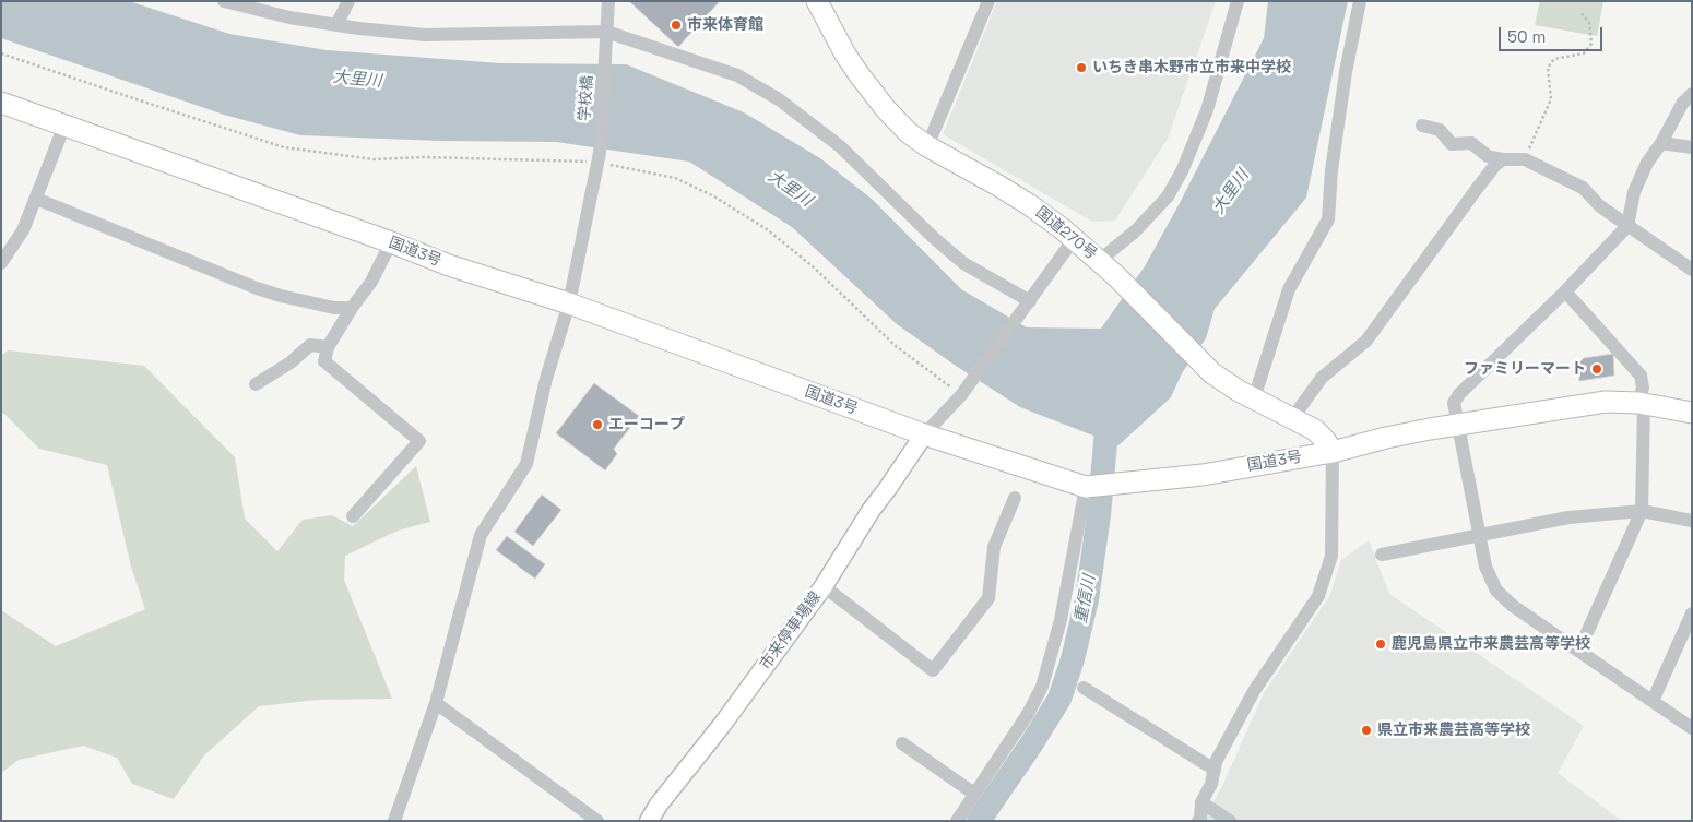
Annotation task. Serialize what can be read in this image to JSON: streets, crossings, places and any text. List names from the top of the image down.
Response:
{
  "streets": {
    "highway": ["国道270号", "国道3号"],
    "main road": ["市来停車場線"],
    "street": ["学校橋"]
  },
  "crossings": [
    ["学校橋", "国道3号"],
    ["国道270号", "国道3号"],
    ["国道3号", "市来停車場線"]
  ],
  "water": ["大里川", "重信川"],
  "places": [
    "市来体育館",
    "いちき串木野市立市来中学校",
    "ファミリーマート",
    "エーコープ",
    "鹿児島県立市来農芸高等学校",
    "県立市来農芸高等学校"
  ],
  "scale_bar": "50 m"
}
